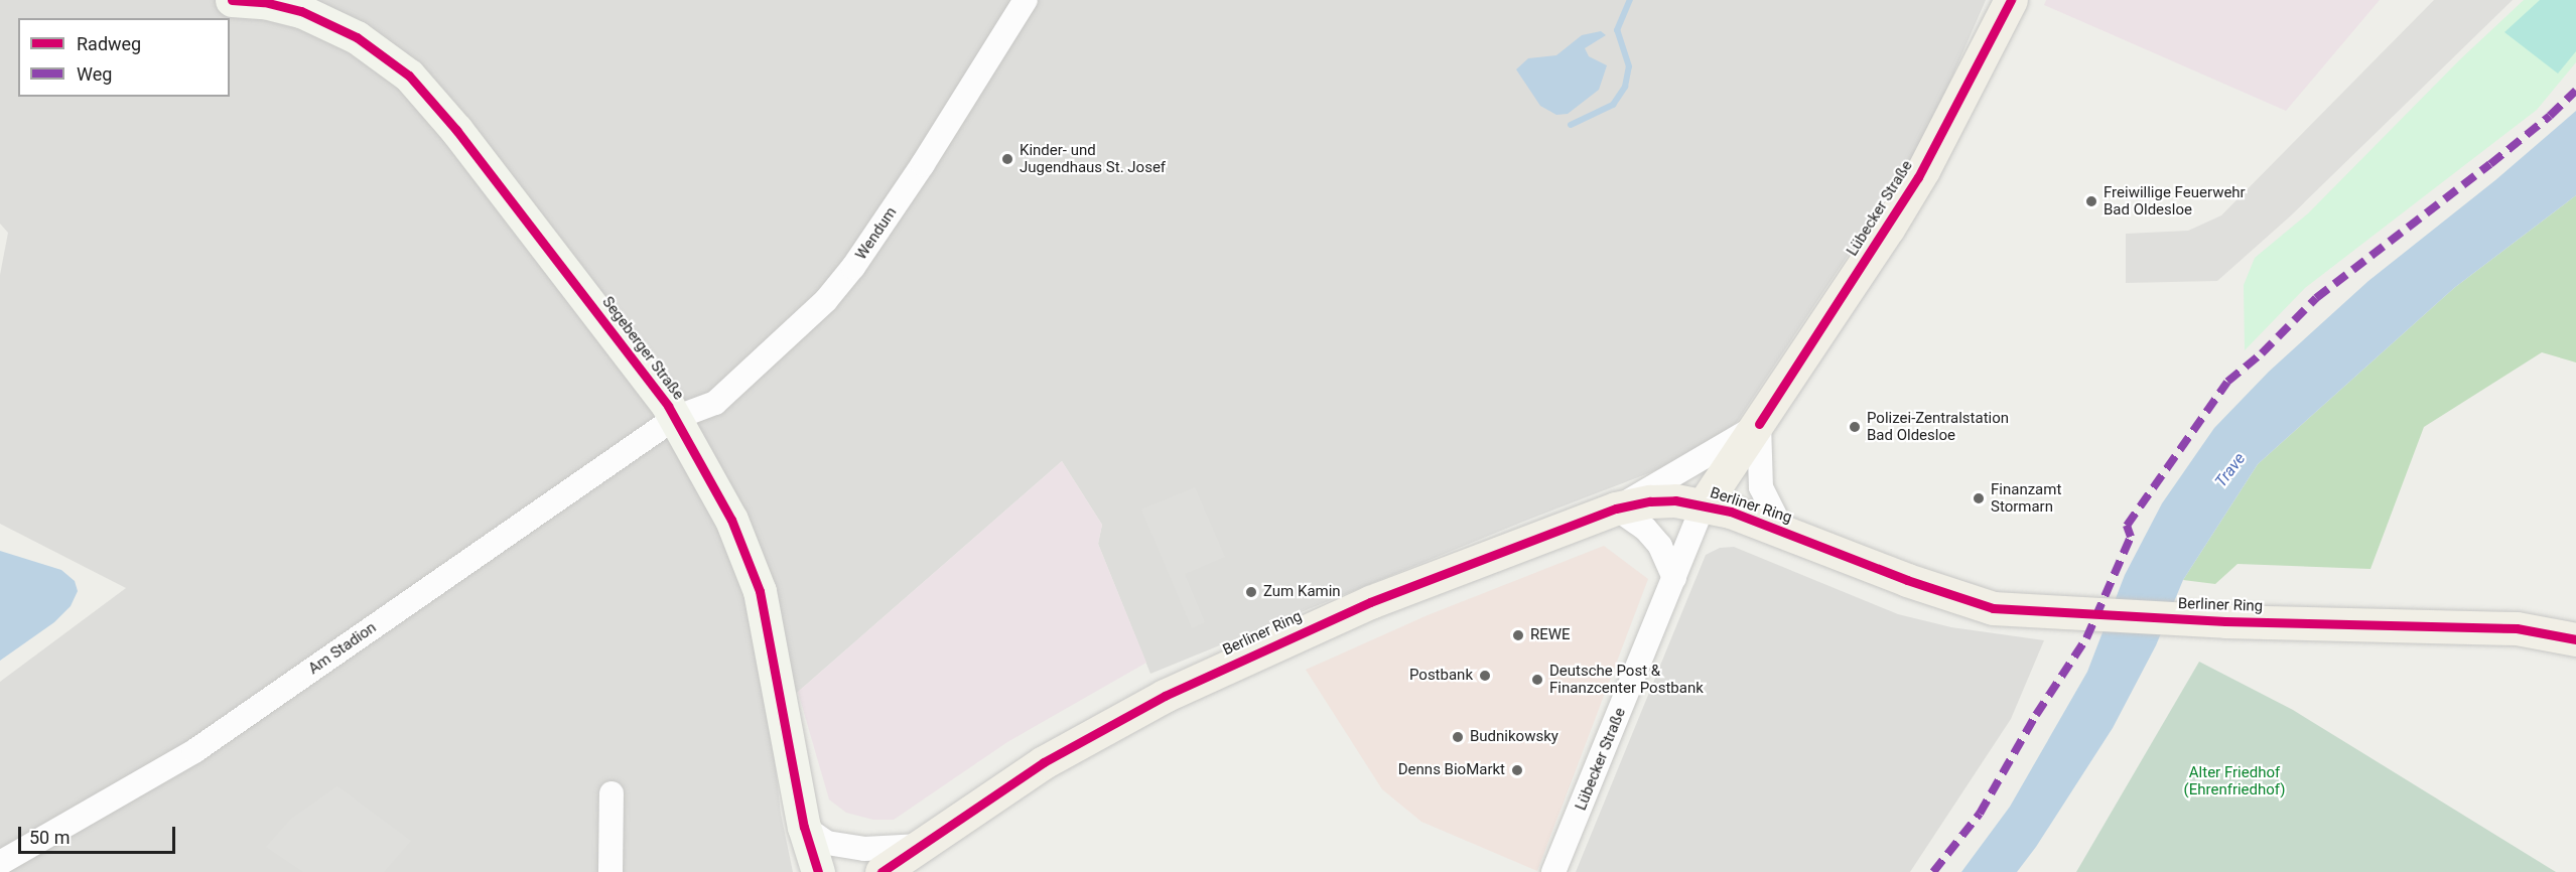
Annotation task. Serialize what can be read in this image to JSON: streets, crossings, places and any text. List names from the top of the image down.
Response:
{
  "streets": {
    "main road": ["Lübecker Straße", "Segeberger Straße", "Berliner Ring"],
    "street": ["Wendum", "Am Stadion"]
  },
  "crossings": [
    ["Lübecker Straße", "Berliner Ring"],
    ["Wendum", "Segeberger Straße"],
    ["Wendum", "Am Stadion"],
    ["Segeberger Straße", "Am Stadion"]
  ],
  "water": ["Trave"],
  "parks": ["Alter Friedhof (Ehrenfriedhof)"],
  "places": [
    "Kinder- und Jugendhaus St. Josef",
    "Freiwillige Feuerwehr Bad Oldesloe",
    "Polizei-Zentralstation Bad Oldesloe",
    "Finanzamt Stormarn",
    "Zum Kamin",
    "REWE",
    "Postbank",
    "Deutsche Post & Finanzcenter Postbank",
    "Budnikowsky",
    "Denns BioMarkt"
  ],
  "legend": ["Radweg", "Weg"],
  "scale_bar": "50 m"
}
